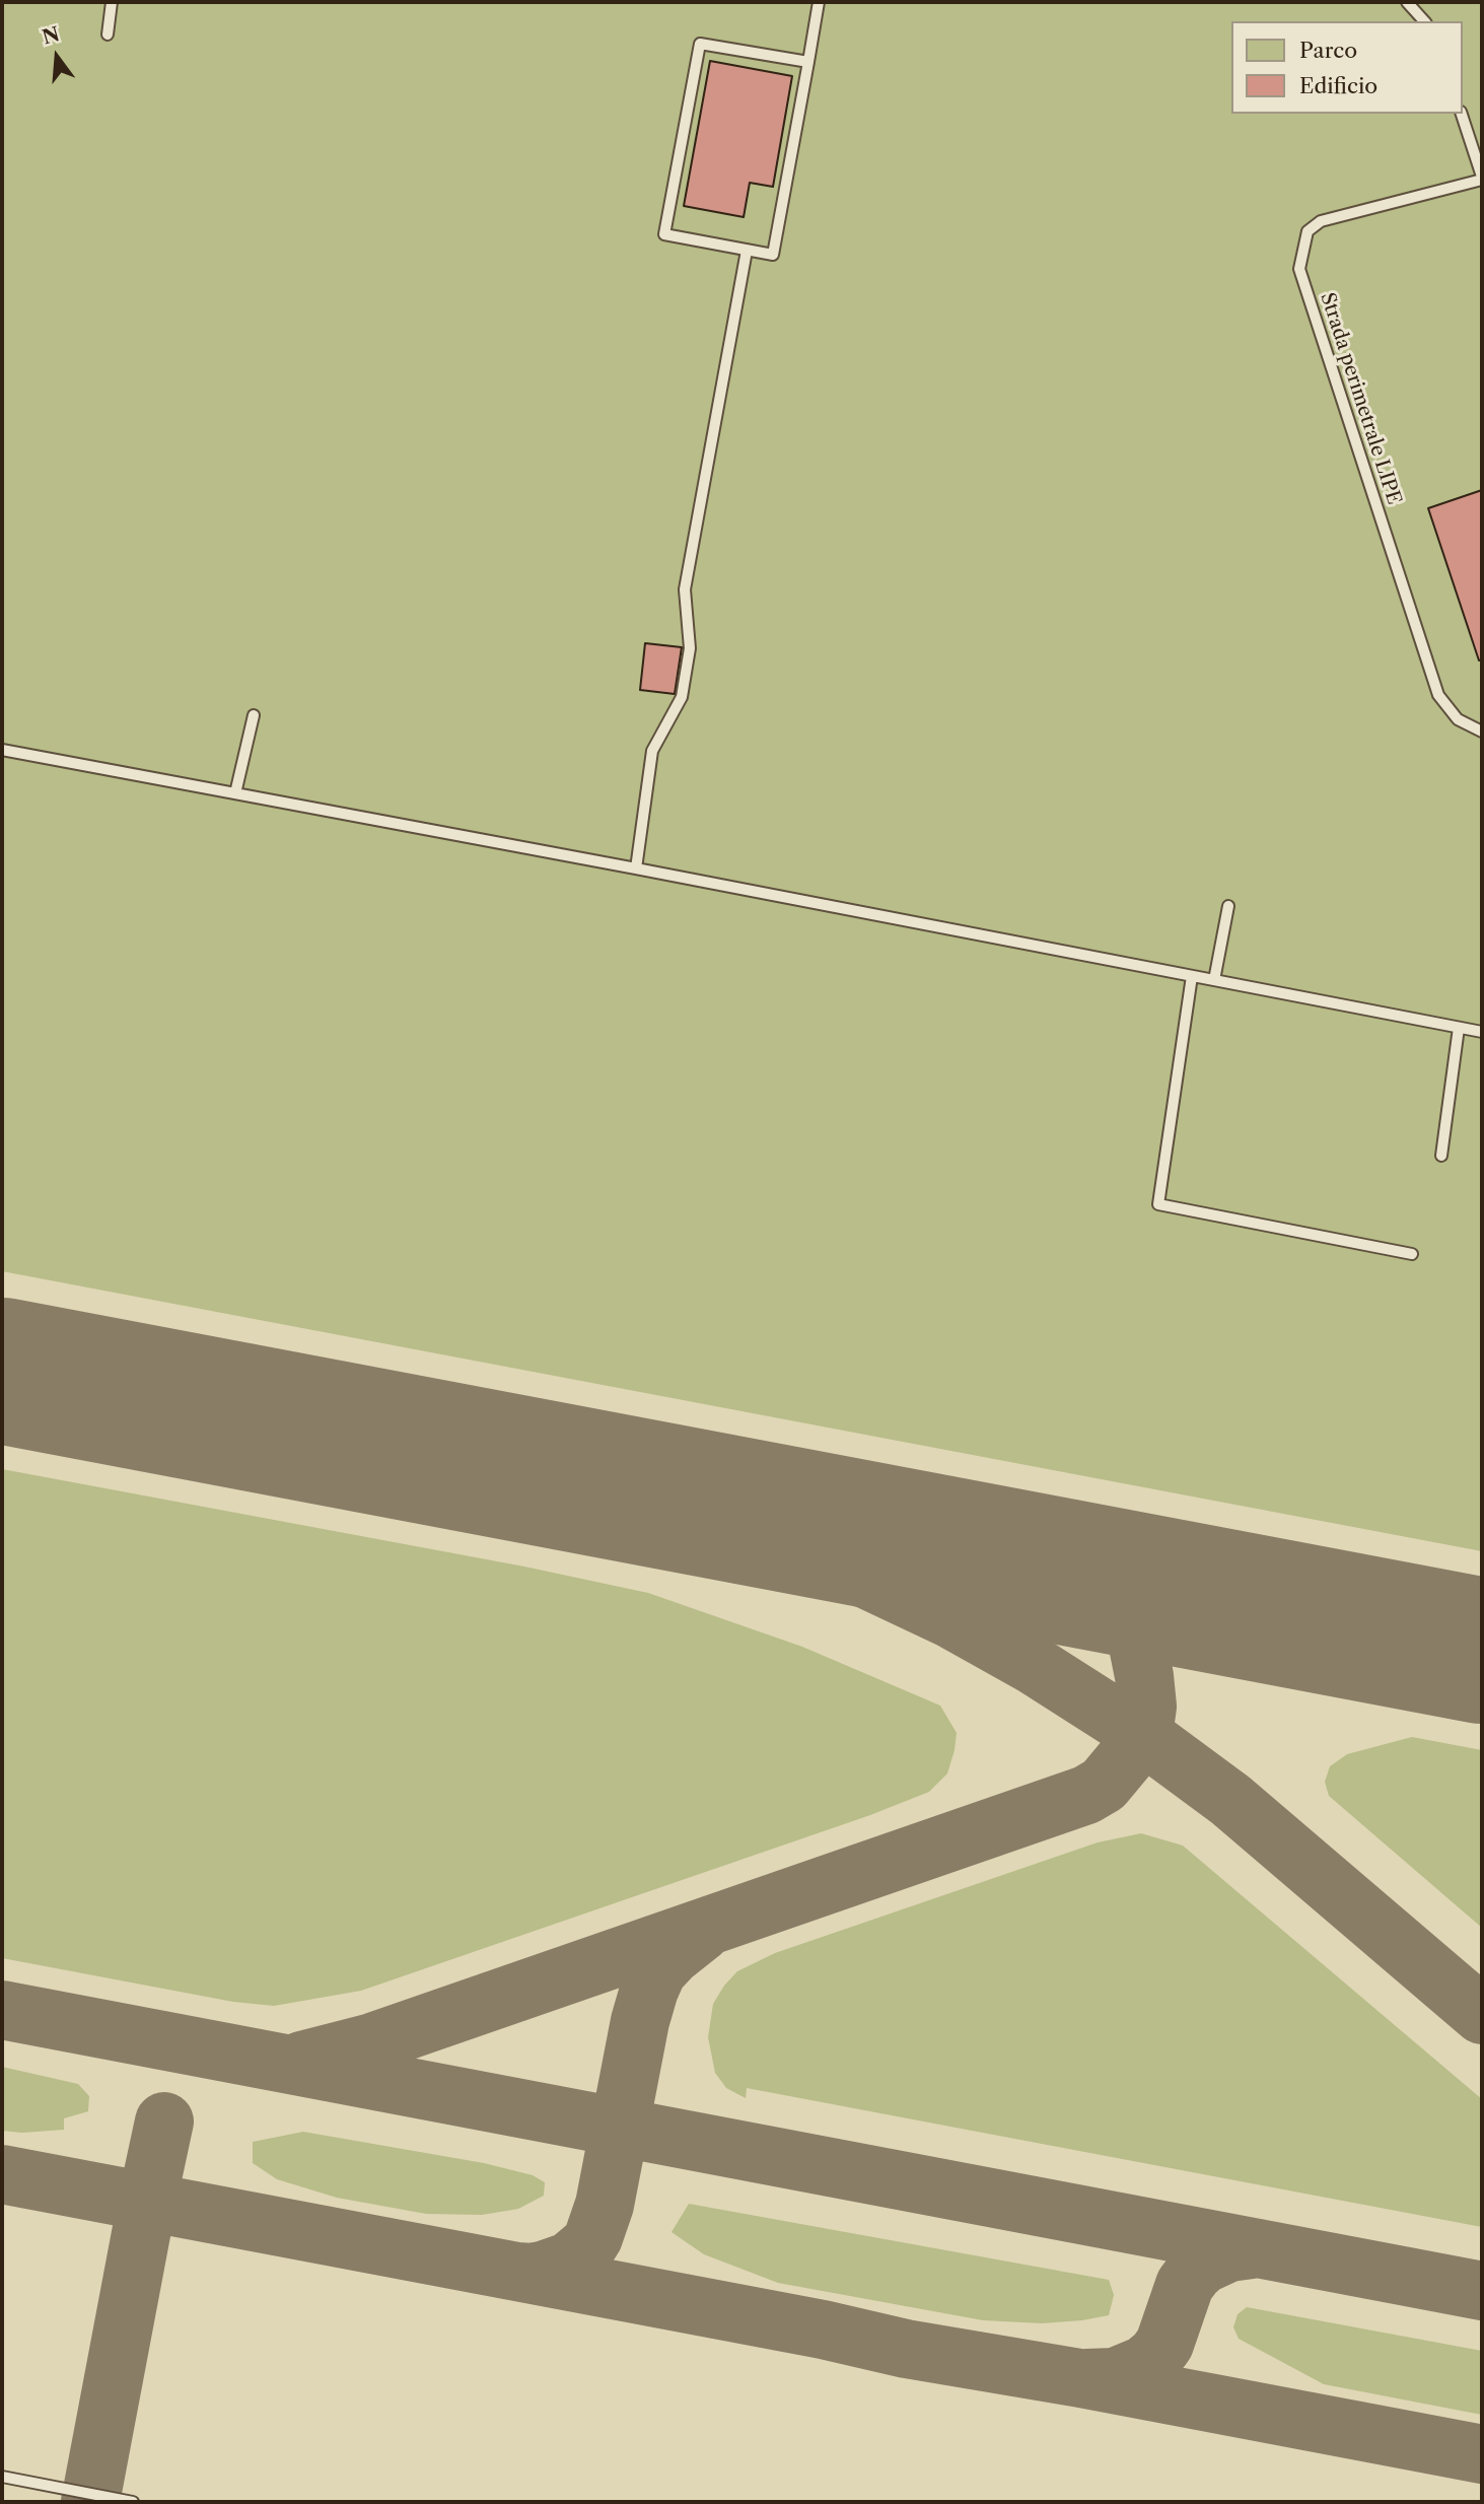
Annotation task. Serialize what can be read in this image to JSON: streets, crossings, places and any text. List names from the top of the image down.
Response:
{
  "streets": {
    "lane": ["Strada perimetrale LIPE"]
  },
  "legend": ["Parco", "Edificio"],
  "north": "top"
}
